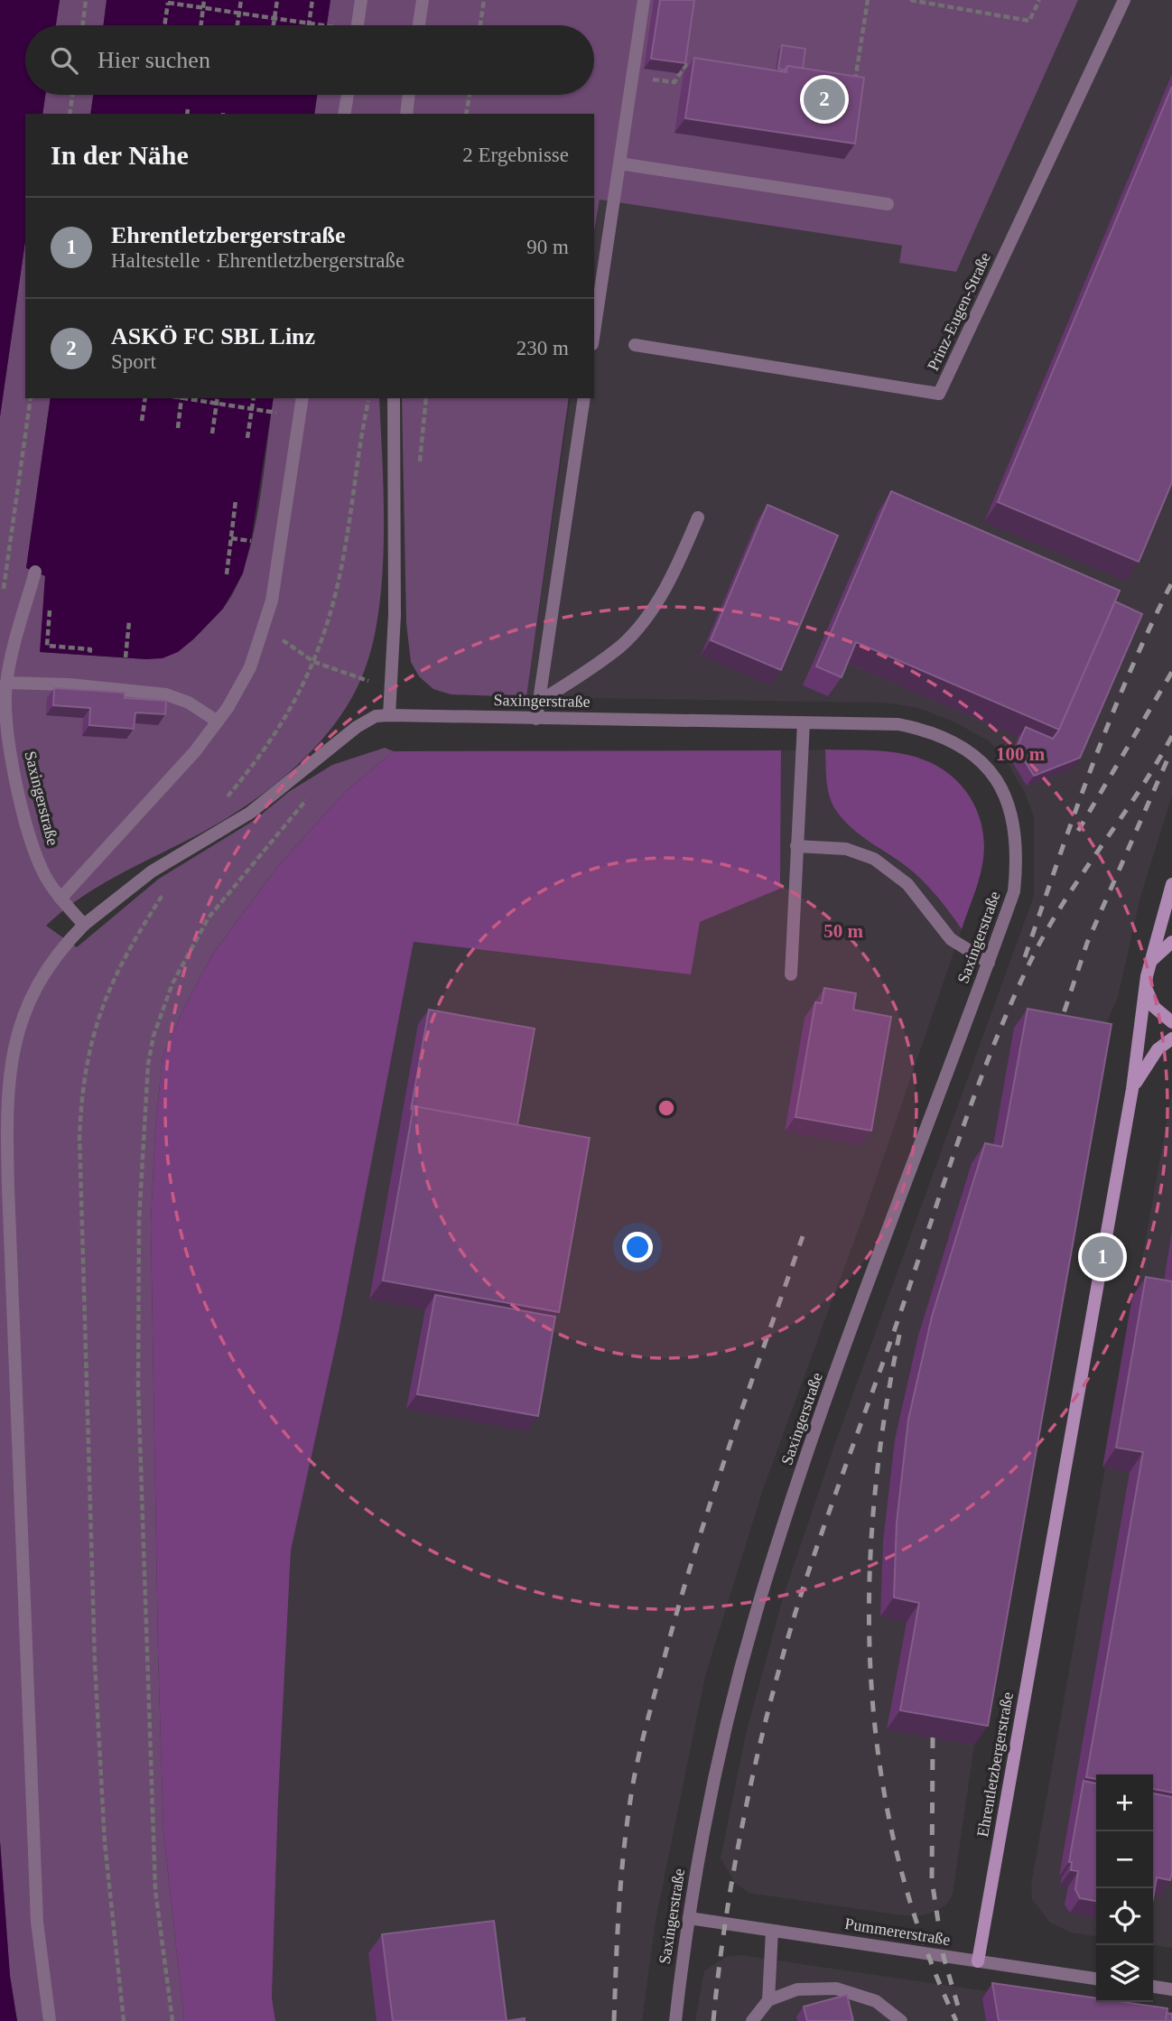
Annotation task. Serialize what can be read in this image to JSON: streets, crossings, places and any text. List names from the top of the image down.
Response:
{
  "streets": {
    "street": [
      "Prinz-Eugen-Straße",
      "Saxingerstraße",
      "Ehrentletzbergerstraße",
      "Pummererstraße"
    ]
  },
  "crossings": [
    ["Saxingerstraße", "Pummererstraße"],
    ["Ehrentletzbergerstraße", "Pummererstraße"]
  ],
  "page": {
    "search": "Hier suchen",
    "pins": ["2", "1"],
    "heading": ["In der Nähe", "2 Ergebnisse"],
    "list": [
      {
        "mark": "1",
        "name": "Ehrentletzbergerstraße",
        "note": "Haltestelle · Ehrentletzbergerstraße",
        "value": "90 m"
      },
      {
        "mark": "2",
        "name": "ASKÖ FC SBL Linz",
        "note": "Sport",
        "value": "230 m"
      }
    ],
    "map_buttons": ["+", "−"]
  },
  "rings": ["100 m", "50 m"]
}
